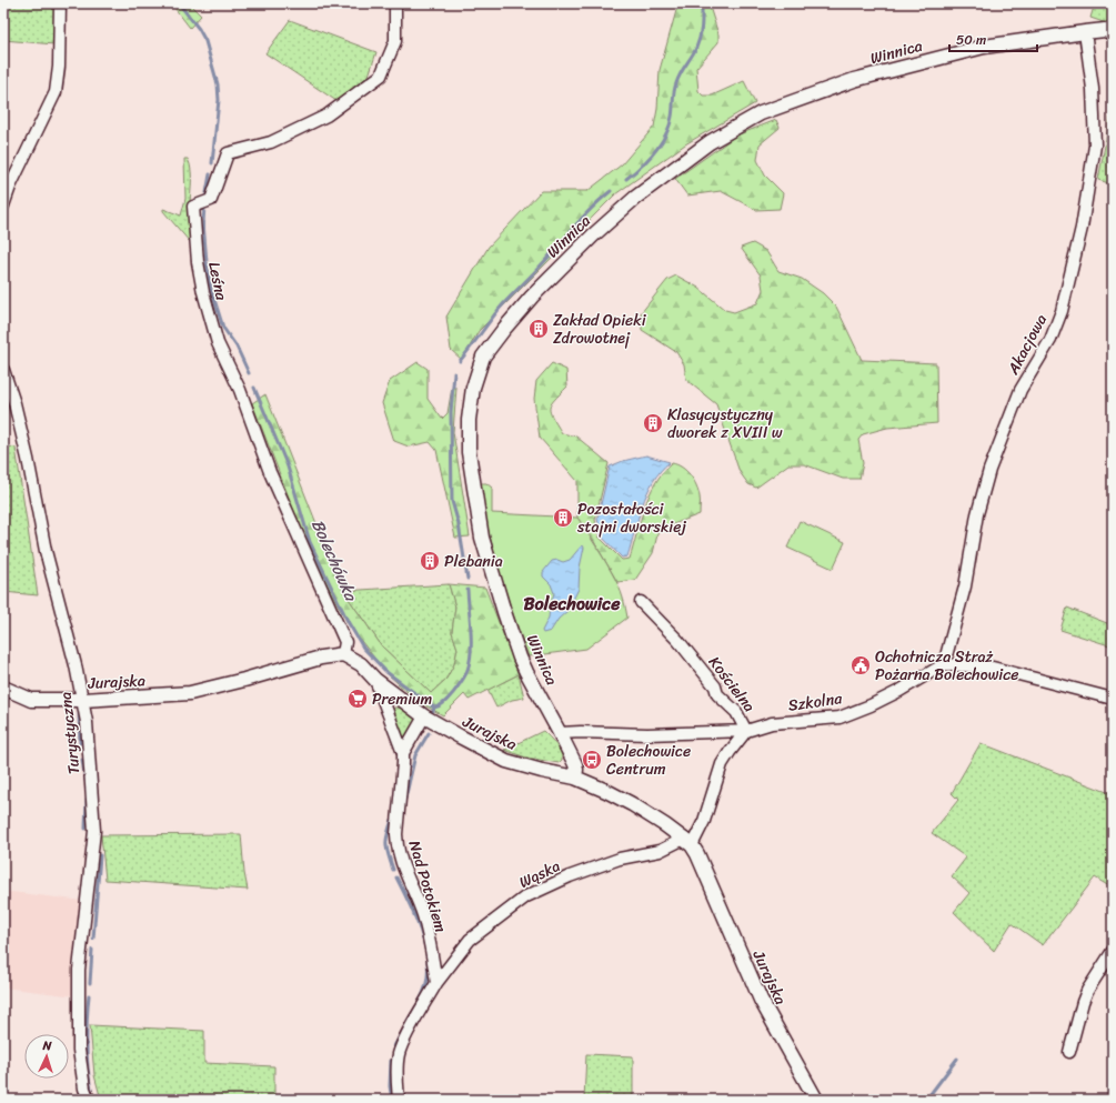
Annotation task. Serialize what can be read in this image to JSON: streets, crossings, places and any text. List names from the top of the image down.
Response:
{
  "streets": {
    "street": [
      "Winnica",
      "Leśna",
      "Akacjowa",
      "Jurajska",
      "Kościelna",
      "Szkolna",
      "Turystyczna",
      "Wąska",
      "Nad Potokiem"
    ]
  },
  "crossings": [
    ["Winnica", "Akacjowa"],
    ["Winnica", "Jurajska"],
    ["Winnica", "Szkolna"],
    ["Leśna", "Jurajska"],
    ["Akacjowa", "Szkolna"],
    ["Jurajska", "Kościelna"],
    ["Jurajska", "Turystyczna"],
    ["Jurajska", "Wąska"],
    ["Jurajska", "Nad Potokiem"],
    ["Kościelna", "Szkolna"],
    ["Kościelna", "Wąska"],
    ["Wąska", "Nad Potokiem"]
  ],
  "districts": ["Bolechowice"],
  "water": ["Bolechówka"],
  "places": {
    "building": [
      "Zakład Opieki Zdrowotnej",
      "Klasycystyczny dworek z XVIII w",
      "Pozostałości stajni dworskiej",
      "Plebania"
    ],
    "public building": ["Ochotnicza Straż Pożarna Bolechowice"],
    "supermarket": ["Premium"],
    "bus stop": ["Bolechowice Centrum"]
  },
  "scale_bar": "50 m",
  "north": "top"
}
